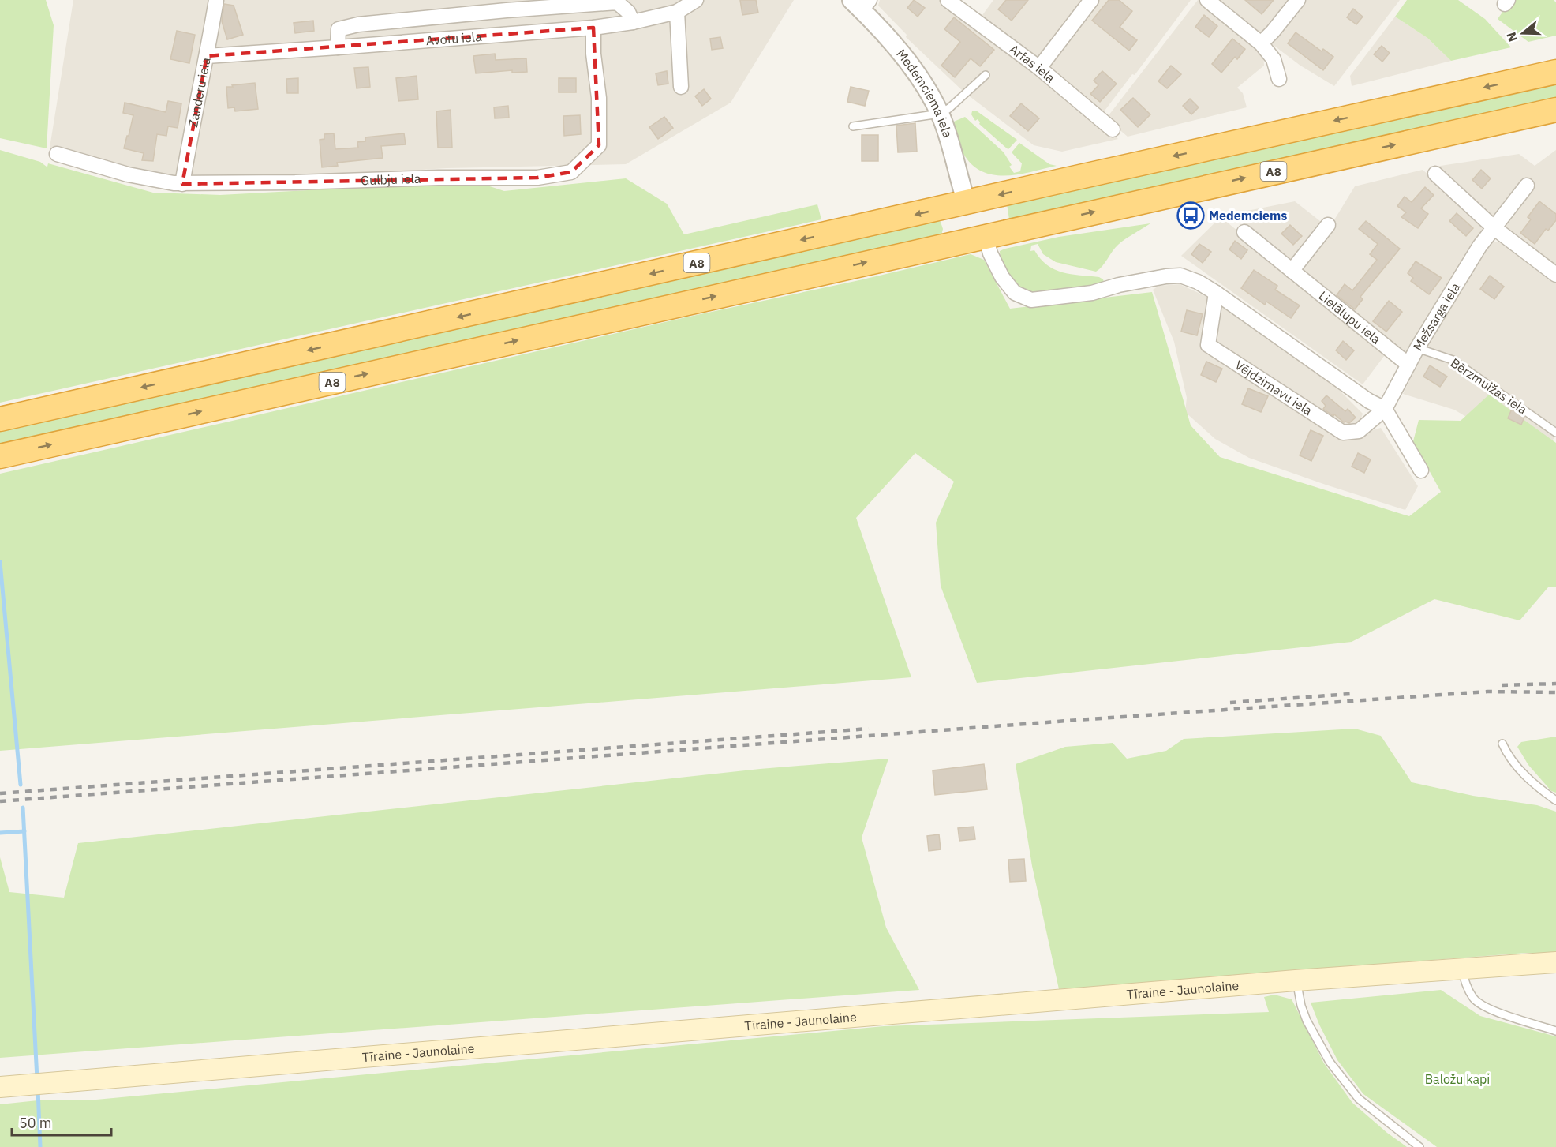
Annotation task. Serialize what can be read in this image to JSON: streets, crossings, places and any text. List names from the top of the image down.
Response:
{
  "streets": {
    "highway": ["A8"],
    "main road": ["Tīraine - Jaunolaine"],
    "street": [
      "Avotu iela",
      "Arfas iela",
      "Zanderu iela",
      "Medemciema iela",
      "Gulbju iela",
      "Mežsarga iela",
      "Lielālupu iela",
      "Vējdzirnavu iela"
    ],
    "lane": ["Bērzmuižas iela"]
  },
  "crossings": [
    ["Avotu iela", "Zanderu iela"],
    ["Avotu iela", "Gulbju iela"],
    ["Zanderu iela", "Gulbju iela"],
    ["Medemciema iela", "A8"],
    ["Mežsarga iela", "Lielālupu iela"],
    ["Mežsarga iela", "Bērzmuižas iela"],
    ["Mežsarga iela", "Vējdzirnavu iela"]
  ],
  "parks": ["Baložu kapi"],
  "places": {
    "bus stop": ["Medemciems"]
  },
  "scale_bar": "50 m",
  "north": "left"
}
